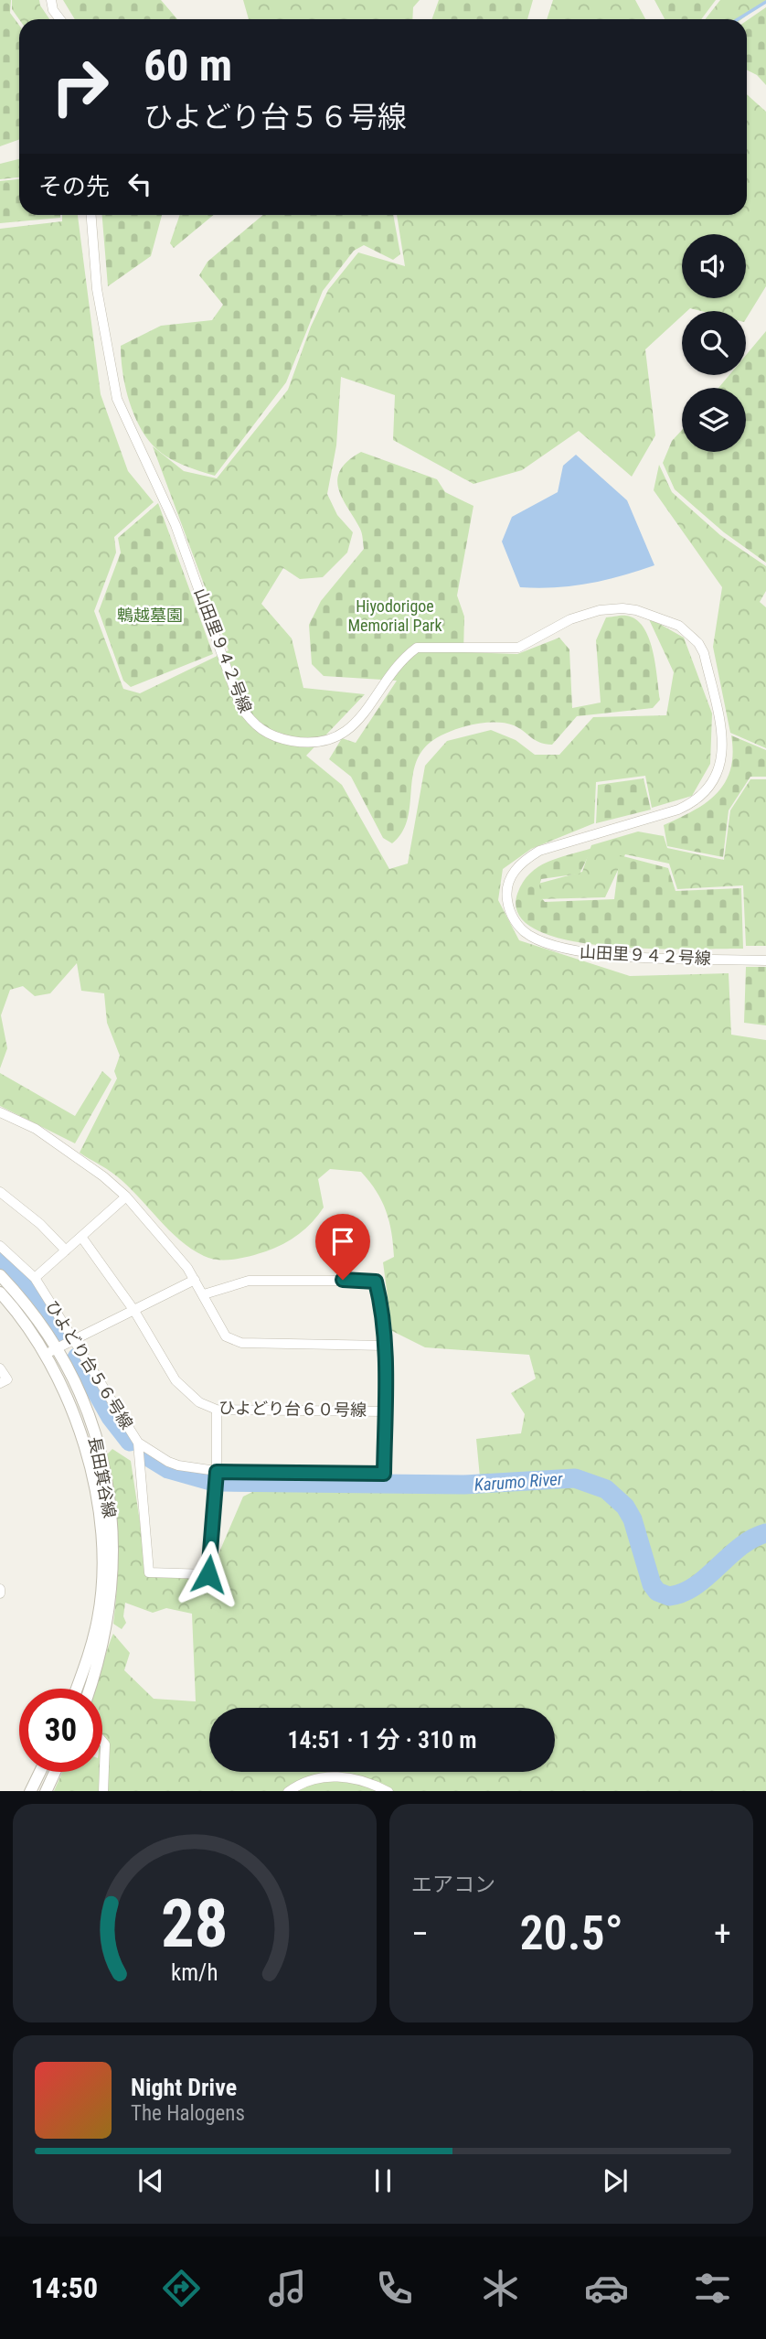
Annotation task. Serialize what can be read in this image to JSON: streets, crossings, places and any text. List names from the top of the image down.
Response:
{
  "streets": {
    "street": [
      "山田里９４２号線",
      "ひよどり台５６号線",
      "ひよどり台６０号線",
      "長田箕谷線"
    ]
  },
  "crossings": [
    ["ひよどり台５６号線", "ひよどり台６０号線"]
  ],
  "water": ["Karumo River"],
  "parks": ["Hiyodorigoe Memorial Park", "鵯越墓園"],
  "page": {
    "turn": ["60 m", "ひよどり台５６号線"],
    "then": "その先",
    "limit": "30",
    "trip": "14:51 · 1 分 · 310 m",
    "tile": "エアコン",
    "heat": ["−", "20.5°", "+"],
    "song": ["Night Drive", "The Halogens"],
    "tabs": "14:50",
    "gauge": ["28", "km/h"]
  }
}
